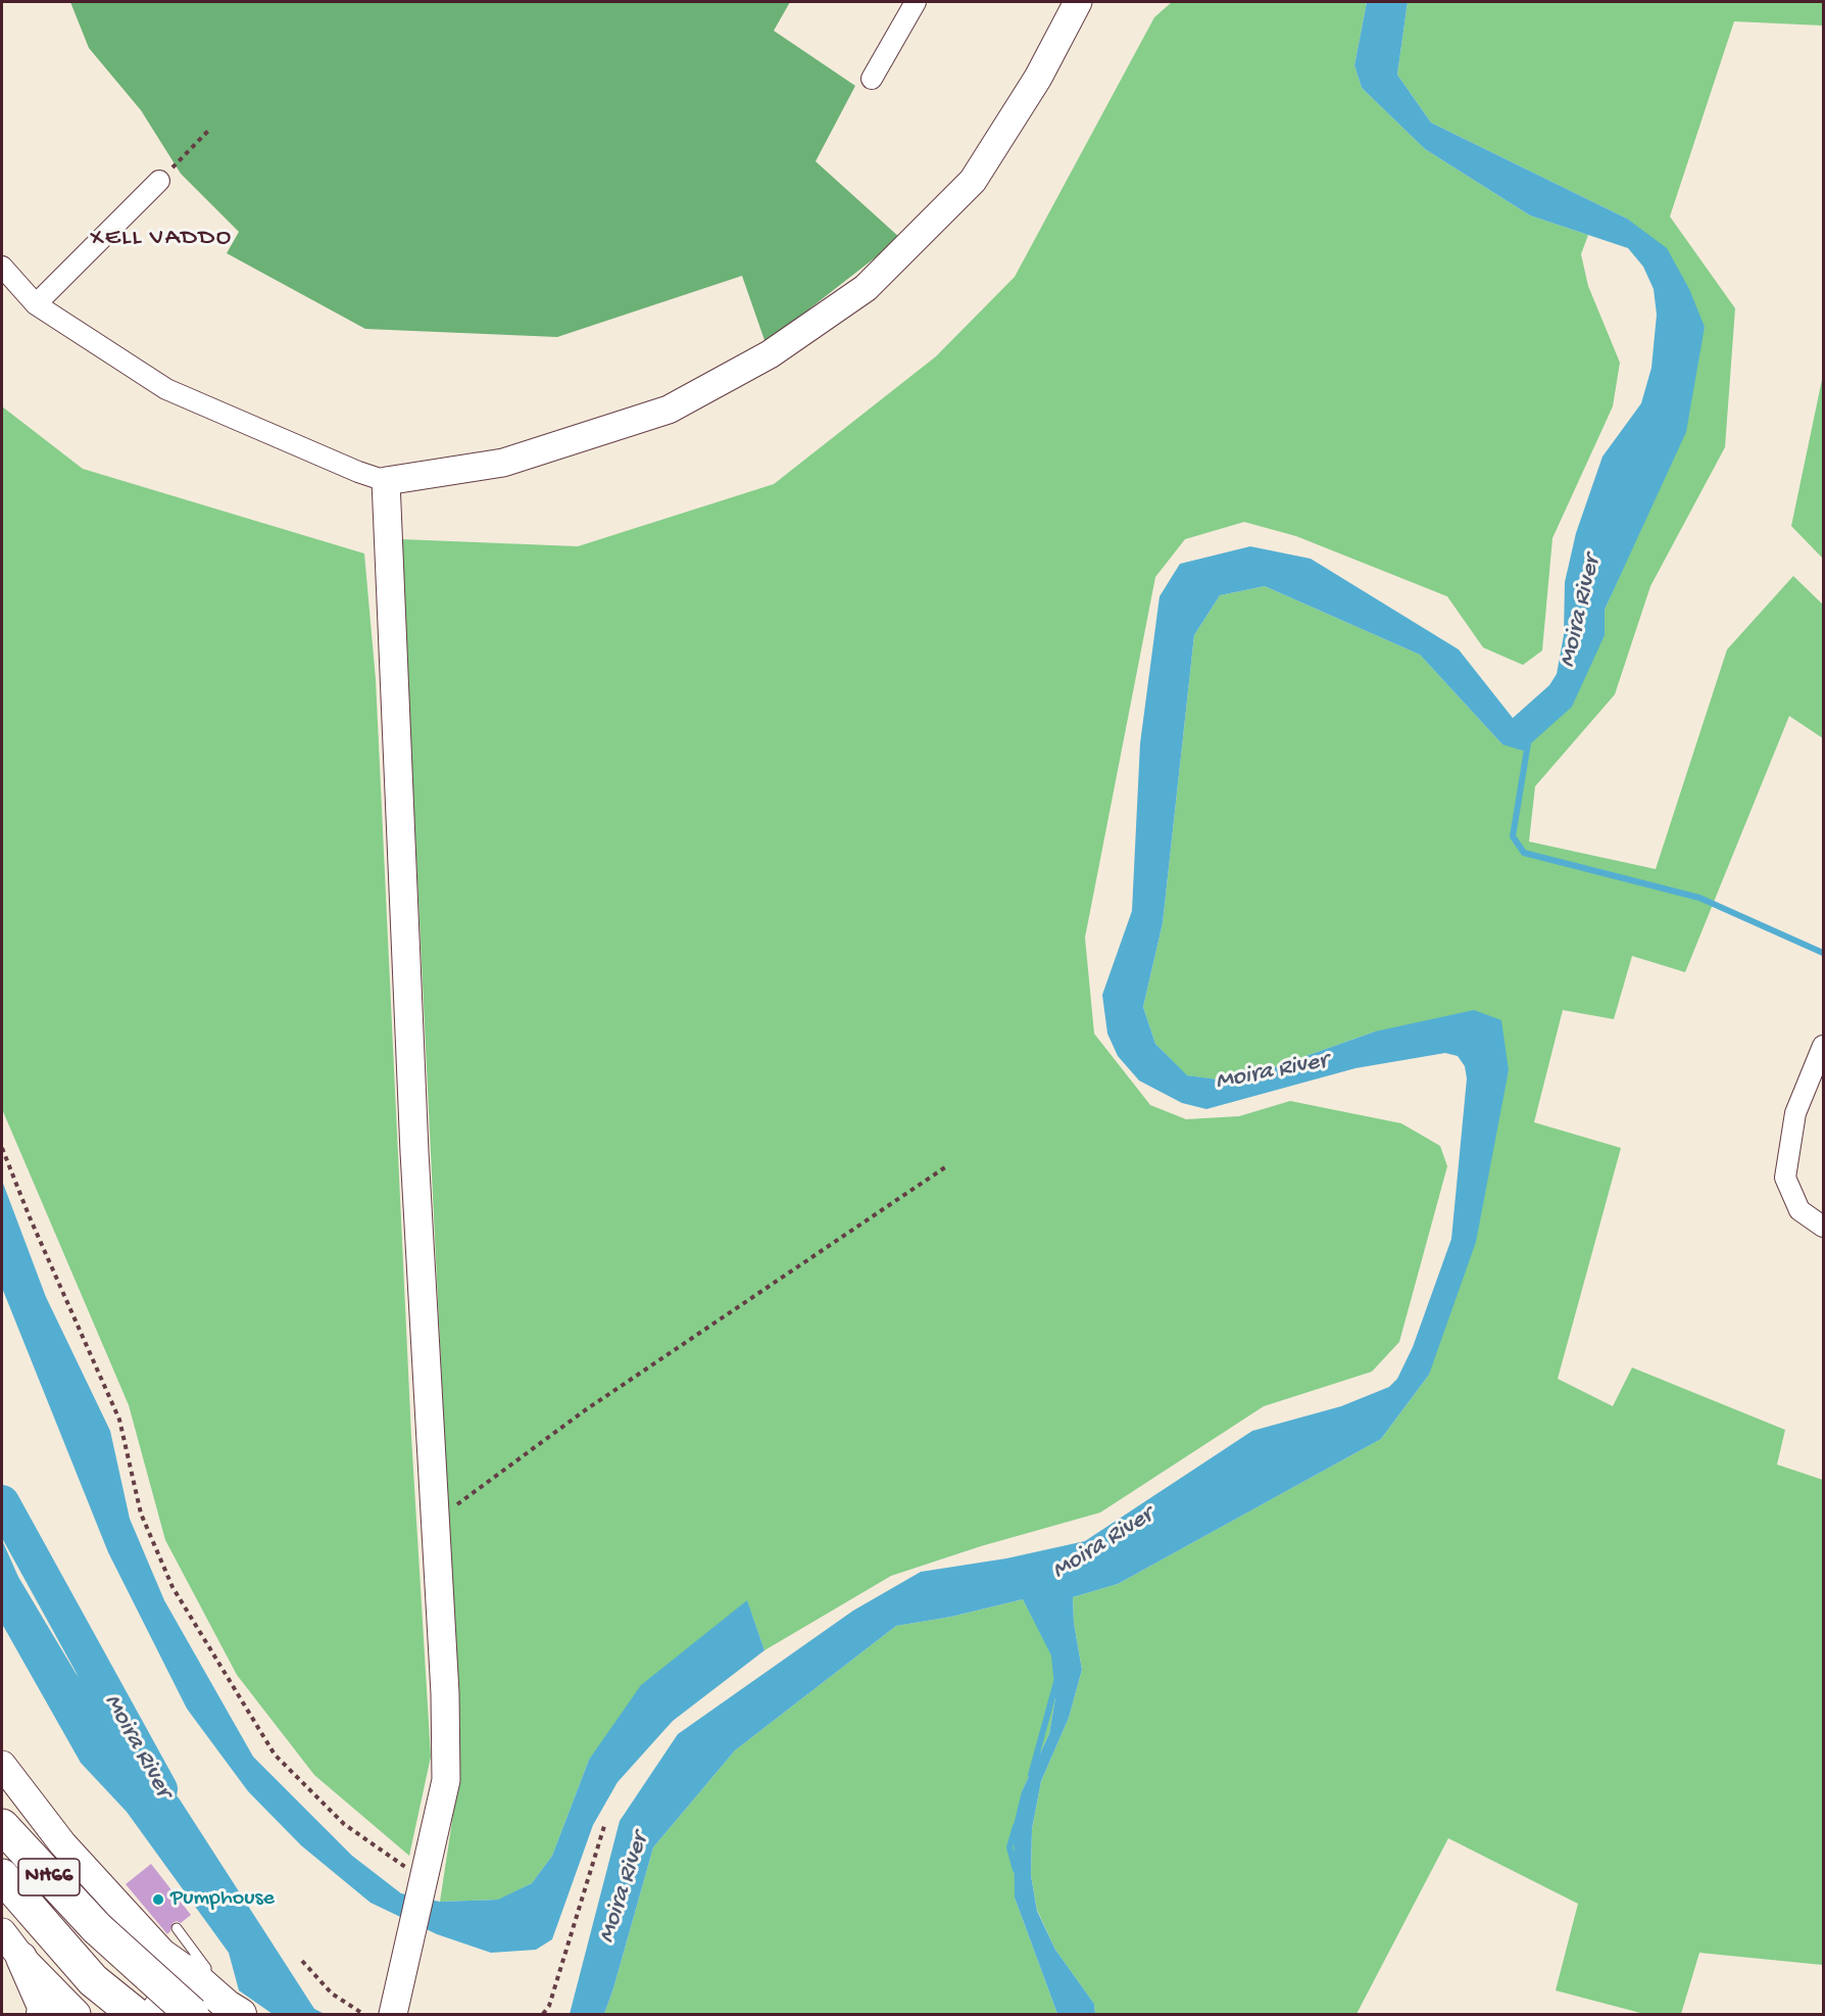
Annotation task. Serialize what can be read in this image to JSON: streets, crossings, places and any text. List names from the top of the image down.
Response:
{
  "streets": {
    "highway": ["NH66"]
  },
  "districts": ["XELL VADDO"],
  "water": ["Moira River"],
  "places": ["Pumphouse"]
}
